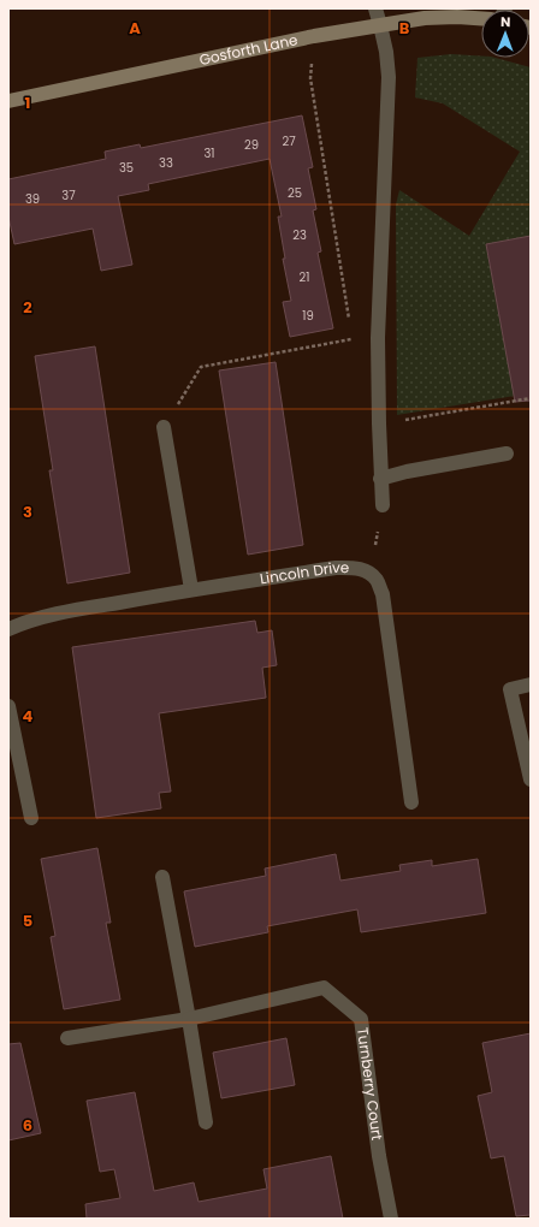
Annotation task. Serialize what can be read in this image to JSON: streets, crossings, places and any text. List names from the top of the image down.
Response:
{
  "streets": {
    "street": ["Gosforth Lane", "Lincoln Drive", "Turnberry Court"]
  },
  "house_numbers": [
    "27",
    "29",
    "31",
    "33",
    "35",
    "25",
    "37",
    "39",
    "23",
    "21",
    "19"
  ],
  "north": "top",
  "grid": {
    "columns": ["A", "B"],
    "rows": [
      "1",
      "2",
      "3",
      "4",
      "5",
      "6"
    ]
  }
}
